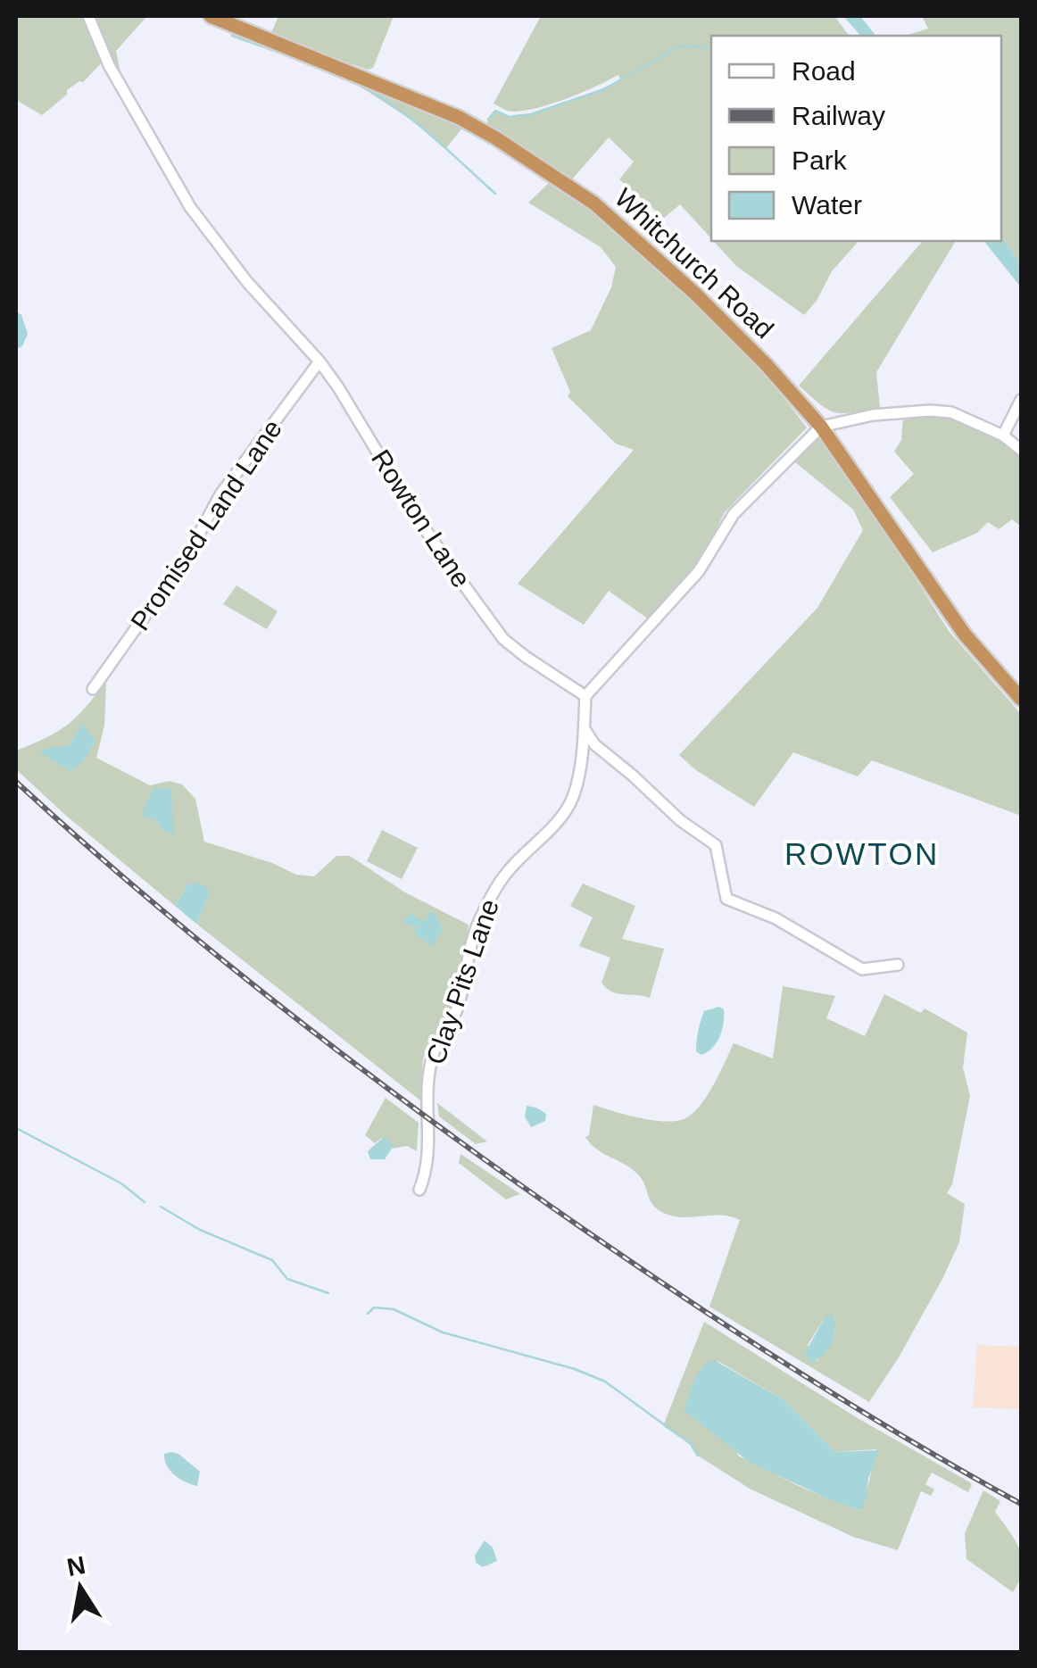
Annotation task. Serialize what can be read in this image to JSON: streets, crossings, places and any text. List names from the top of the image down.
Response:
{
  "streets": {
    "highway": ["Whitchurch Road"],
    "street": ["Rowton Lane", "Promised Land Lane", "Clay Pits Lane"]
  },
  "crossings": [
    ["Rowton Lane", "Promised Land Lane"],
    ["Rowton Lane", "Clay Pits Lane"]
  ],
  "districts": ["ROWTON"],
  "legend": [
    "Road",
    "Railway",
    "Park",
    "Water"
  ],
  "north": "top"
}
